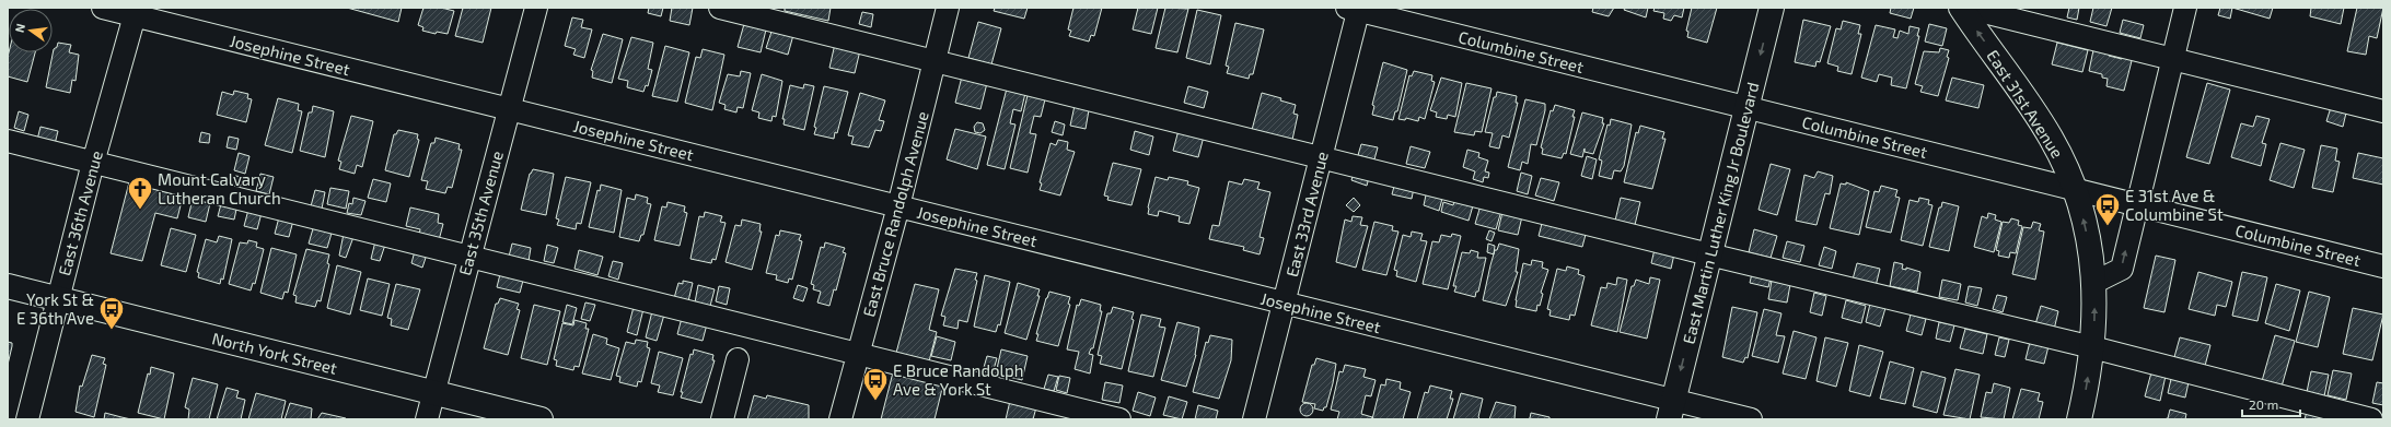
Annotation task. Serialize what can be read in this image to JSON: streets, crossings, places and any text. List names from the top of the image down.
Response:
{
  "streets": {
    "main road": ["East 31st Avenue", "East Martin Luther King Jr Boulevard", "North York Street"],
    "street": [
      "Columbine Street",
      "Josephine Street",
      "East 36th Avenue",
      "East 35th Avenue",
      "East Bruce Randolph Avenue",
      "East 33rd Avenue"
    ]
  },
  "crossings": [
    ["Columbine Street", "East 31st Avenue"],
    ["Columbine Street", "East Martin Luther King Jr Boulevard"],
    ["Columbine Street", "East 33rd Avenue"],
    ["Josephine Street", "East 36th Avenue"],
    ["Josephine Street", "East 35th Avenue"],
    ["Josephine Street", "East Martin Luther King Jr Boulevard"],
    ["Josephine Street", "East Bruce Randolph Avenue"],
    ["Josephine Street", "East 33rd Avenue"],
    ["East 36th Avenue", "North York Street"],
    ["East 35th Avenue", "North York Street"]
  ],
  "one_way": ["East 31st Avenue", "East Martin Luther King Jr Boulevard"],
  "places": {
    "church": ["Mount Calvary Lutheran Church"],
    "bus stop": ["E 31st Ave & Columbine St", "York St & E 36th Ave", "E Bruce Randolph Ave & York St"]
  },
  "scale_bar": "20 m",
  "north": "left"
}
